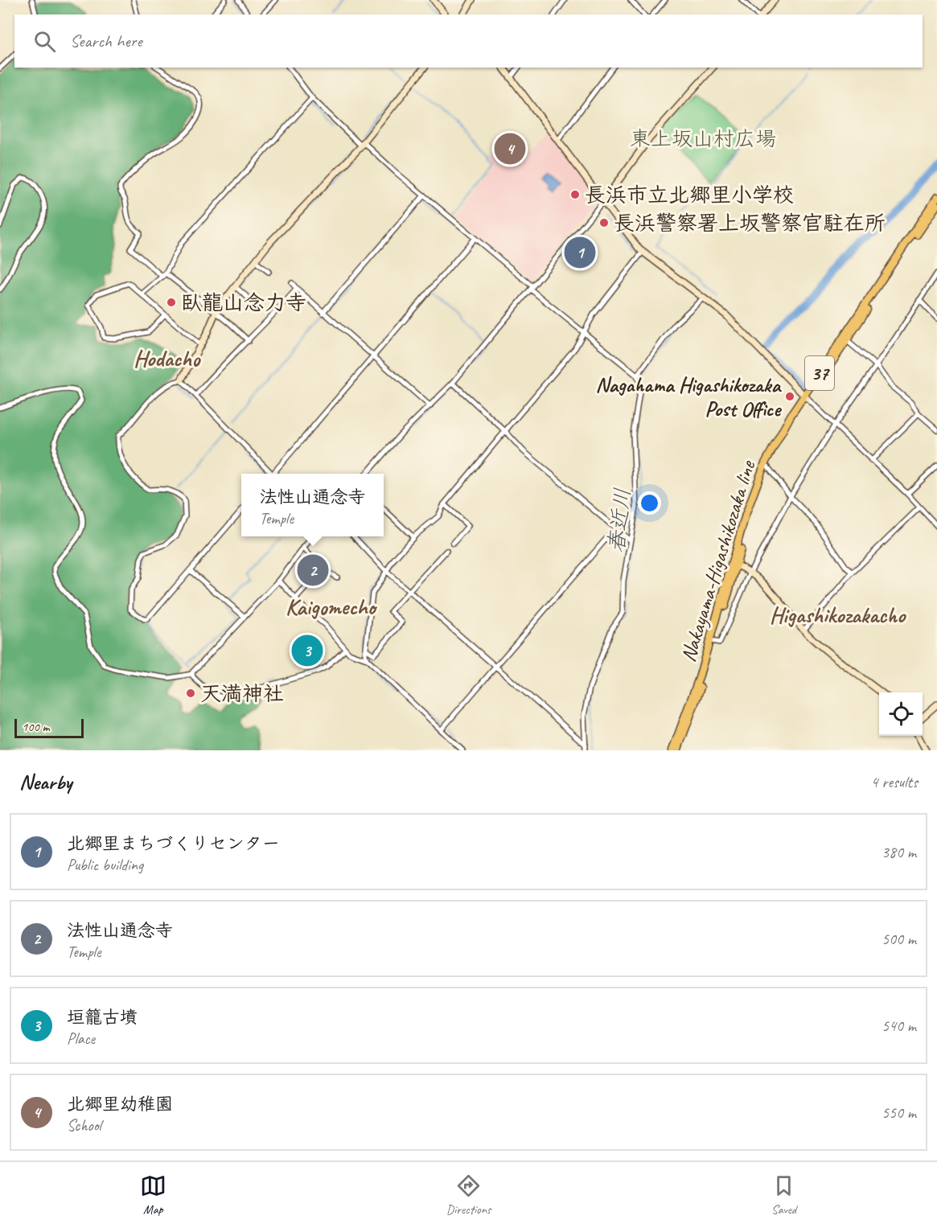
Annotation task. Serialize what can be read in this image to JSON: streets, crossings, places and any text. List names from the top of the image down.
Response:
{
  "streets": {
    "main road": ["37", "Nakayama-Higashikozaka line"]
  },
  "districts": ["Hodacho", "Kaigomecho", "Higashikozakacho"],
  "water": ["春近川"],
  "parks": ["東上坂山村広場"],
  "places": [
    "長浜市立北郷里小学校",
    "長浜警察署上坂警察官駐在所",
    "臥龍山念力寺",
    "Nagahama Higashikozaka Post Office",
    "天満神社"
  ],
  "scale_bar": "100 m",
  "page": {
    "search": "Search here",
    "pins": [
      "4",
      "1",
      "2",
      "3"
    ],
    "popup": ["法性山通念寺", "Temple"],
    "scale": "100 m",
    "heading": ["Nearby", "4 results"],
    "list": [
      {
        "mark": "1",
        "name": "北郷里まちづくりセンター",
        "note": "Public building",
        "value": "380 m"
      },
      {
        "mark": "2",
        "name": "法性山通念寺",
        "note": "Temple",
        "value": "500 m"
      },
      {
        "mark": "3",
        "name": "垣籠古墳",
        "note": "Place",
        "value": "540 m"
      },
      {
        "mark": "4",
        "name": "北郷里幼稚園",
        "note": "School",
        "value": "550 m"
      }
    ],
    "nav": ["Map", "Directions", "Saved"]
  }
}
